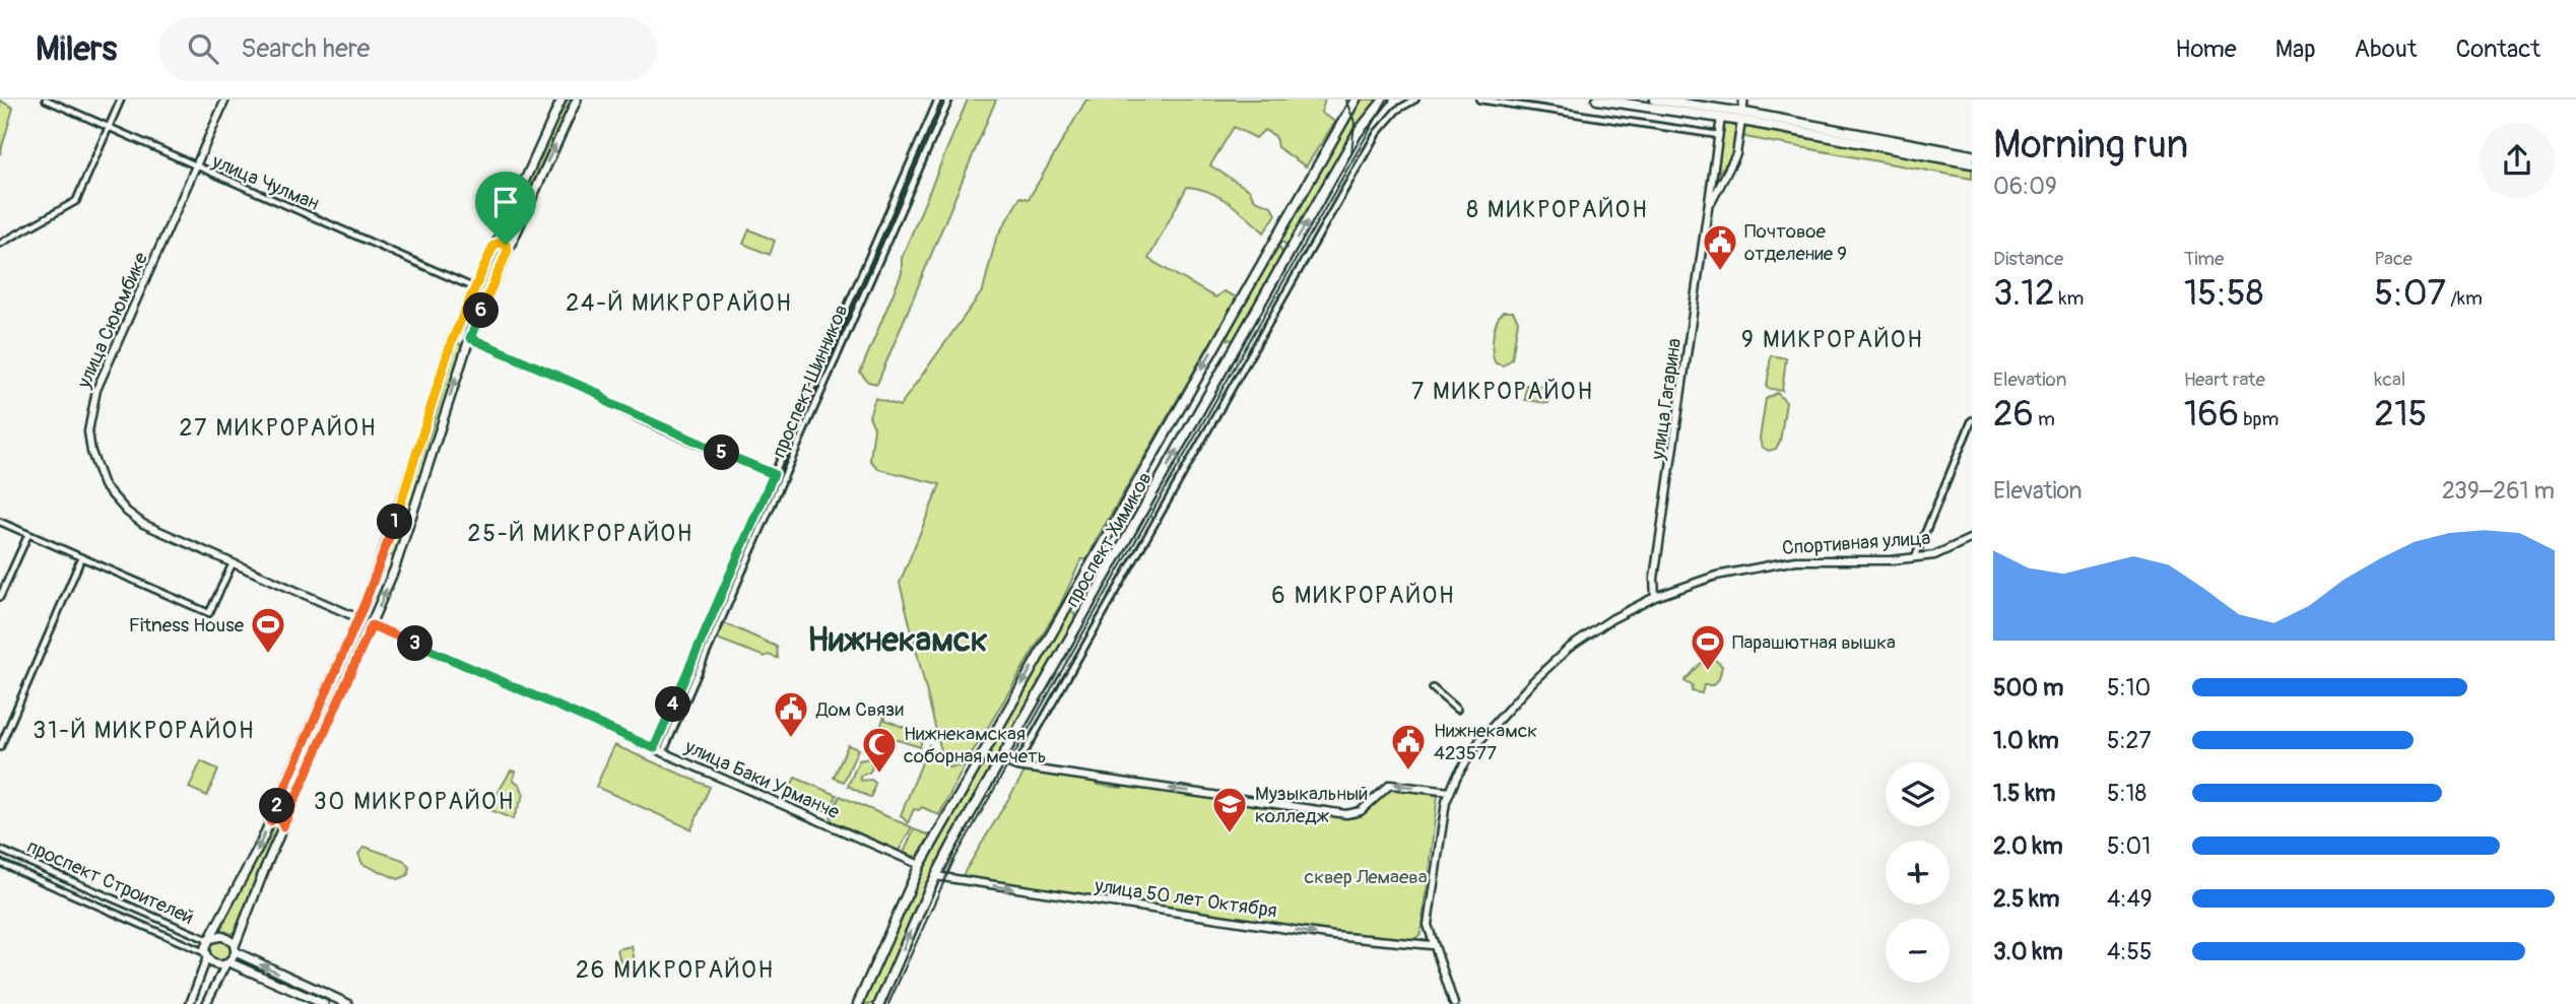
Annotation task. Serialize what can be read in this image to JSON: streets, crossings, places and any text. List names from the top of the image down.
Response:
{
  "streets": {
    "main road": ["улица Гагарина", "проспект Химиков", "улица Баки Урманче"],
    "street": [
      "улица Чулман",
      "улица Сююмбике",
      "проспект Шинников",
      "Спортивная улица",
      "проспект Строителей",
      "улица 50 лет Октября"
    ]
  },
  "crossings": [
    ["улица Чулман", "улица Сююмбике"],
    ["улица Сююмбике", "улица Баки Урманче"],
    ["проспект Шинников", "улица Баки Урманче"],
    ["улица Гагарина", "Спортивная улица"],
    ["проспект Химиков", "улица Баки Урманче"],
    ["проспект Химиков", "улица 50 лет Октября"],
    ["Спортивная улица", "улица 50 лет Октября"]
  ],
  "one_way": ["улица 50 лет Октября"],
  "districts": [
    "8 МИКРОРАЙОН",
    "24-Й МИКРОРАЙОН",
    "9 МИКРОРАЙОН",
    "7 МИКРОРАЙОН",
    "27 МИКРОРАЙОН",
    "25-Й МИКРОРАЙОН",
    "6 МИКРОРАЙОН",
    "Нижнекамск",
    "31-Й МИКРОРАЙОН",
    "30 МИКРОРАЙОН",
    "26 МИКРОРАЙОН"
  ],
  "parks": ["сквер Лемаева"],
  "places": {
    "public building": ["Почтовое отделение 9", "Дом Связи", "Нижнекамск 423577"],
    "sports": ["Fitness House", "Парашютная вышка"],
    "mosque": ["Нижнекамская соборная мечеть"],
    "school or university": ["Музыкальный колледж"]
  },
  "page": {
    "header": "Milers",
    "search": "Search here",
    "nav": [
      "Home",
      "Map",
      "About",
      "Contact"
    ],
    "heading": ["Morning run", "06:09"],
    "stats": [
      ["Distance", "3.12 km"],
      ["Time", "15:58"],
      ["Pace", "5:07 /km"],
      ["Elevation", "26 m"],
      ["Heart rate", "166 bpm"],
      ["kcal", "215"]
    ],
    "pins": [
      "6",
      "5",
      "1",
      "3",
      "4",
      "2"
    ],
    "chart": ["Elevation", "239–261 m"],
    "list": [
      {
        "name": "500 m",
        "note": "5:10"
      },
      {
        "name": "1.0 km",
        "note": "5:27"
      },
      {
        "name": "1.5 km",
        "note": "5:18"
      },
      {
        "name": "2.0 km",
        "note": "5:01"
      },
      {
        "name": "2.5 km",
        "note": "4:49"
      },
      {
        "name": "3.0 km",
        "note": "4:55"
      }
    ],
    "map_buttons": ["+", "−"]
  }
}
